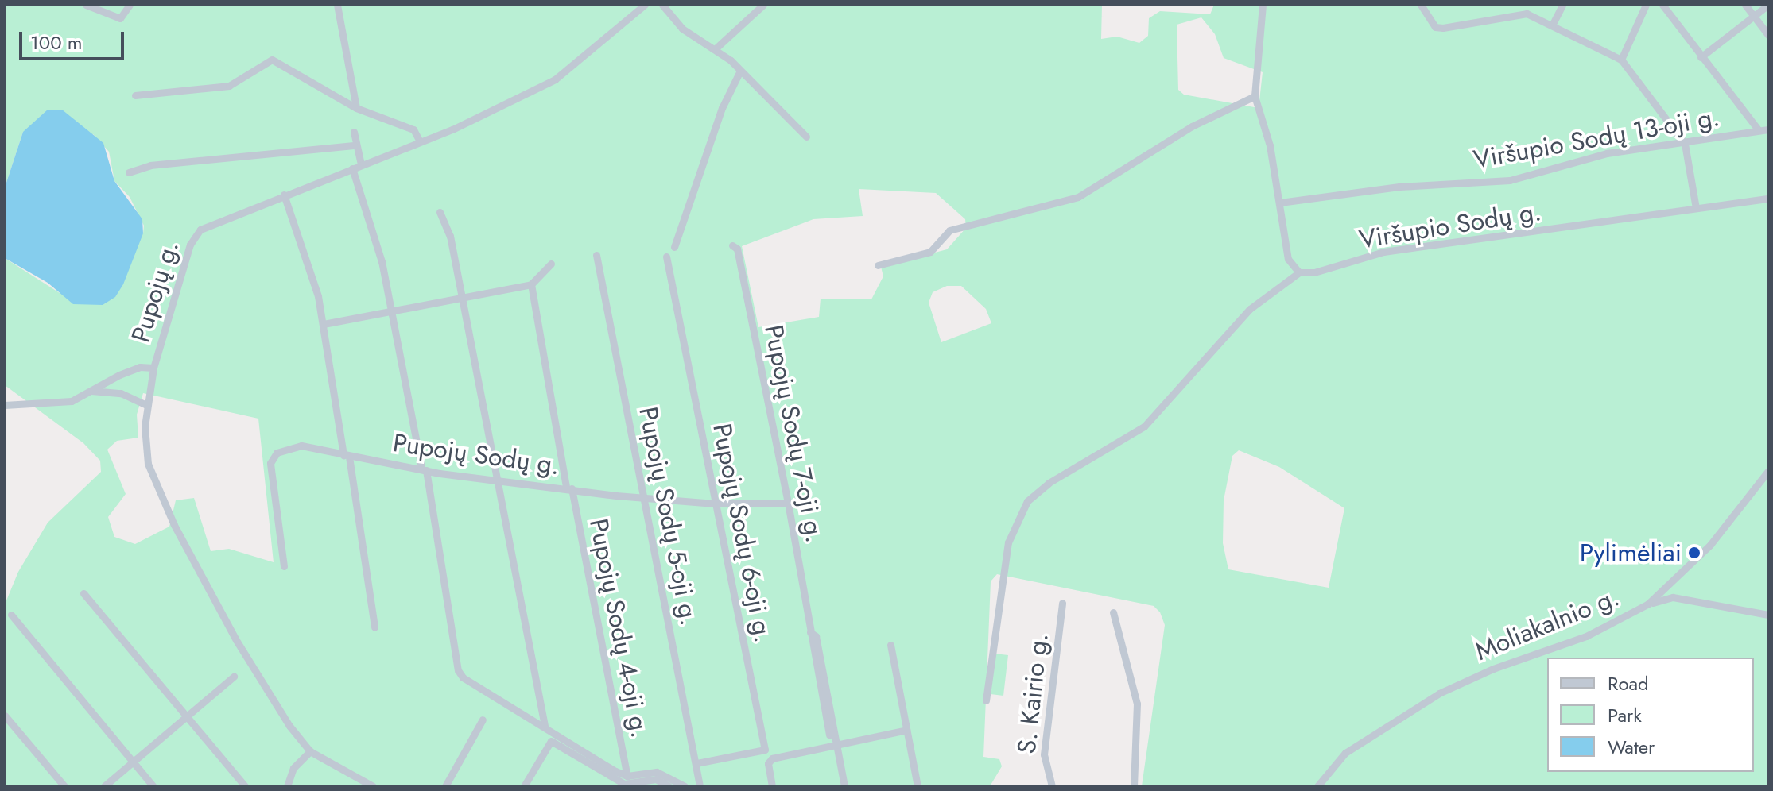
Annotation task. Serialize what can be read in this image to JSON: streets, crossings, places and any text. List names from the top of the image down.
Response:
{
  "streets": {
    "street": [
      "Viršupio Sodų 13-oji g.",
      "Viršupio Sodų g.",
      "Pupojų g.",
      "Pupojų Sodų 7-oji g.",
      "Pupojų Sodų g.",
      "Pupojų Sodų 5-oji g.",
      "Pupojų Sodų 6-oji g.",
      "Moliakalnio g.",
      "Pupojų Sodų 4-oji g.",
      "S. Kairio g."
    ]
  },
  "crossings": [
    ["Pupojų Sodų 7-oji g.", "Pupojų Sodų g."],
    ["Pupojų Sodų g.", "Pupojų Sodų 5-oji g."],
    ["Pupojų Sodų g.", "Pupojų Sodų 6-oji g."],
    ["Pupojų Sodų g.", "Pupojų Sodų 4-oji g."],
    ["Pupojų Sodų 5-oji g.", "Pupojų Sodų 6-oji g."]
  ],
  "places": ["Pylimėliai"],
  "legend": ["Road", "Park", "Water"],
  "scale_bar": "100 m"
}
